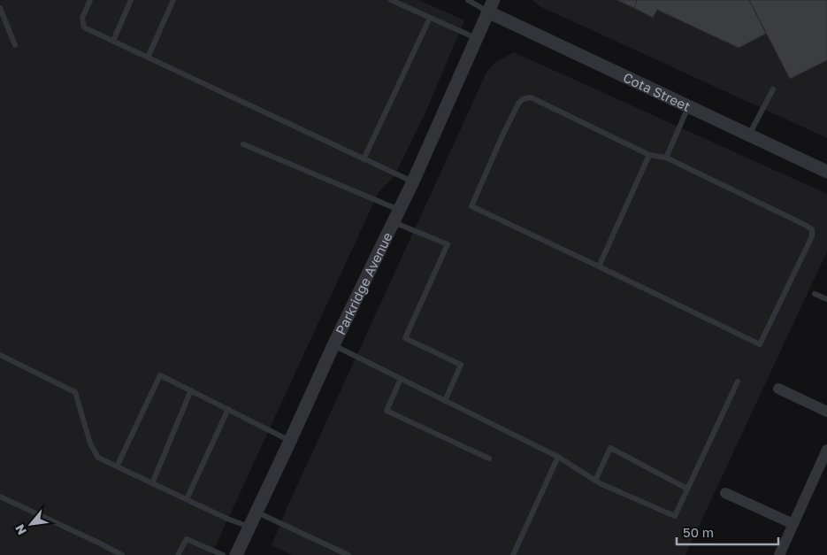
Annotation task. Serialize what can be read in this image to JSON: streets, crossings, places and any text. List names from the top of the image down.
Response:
{
  "streets": {
    "street": ["Cota Street", "Parkridge Avenue"]
  },
  "crossings": [
    ["Cota Street", "Parkridge Avenue"]
  ],
  "scale_bar": "50 m",
  "north": "bottom left"
}
